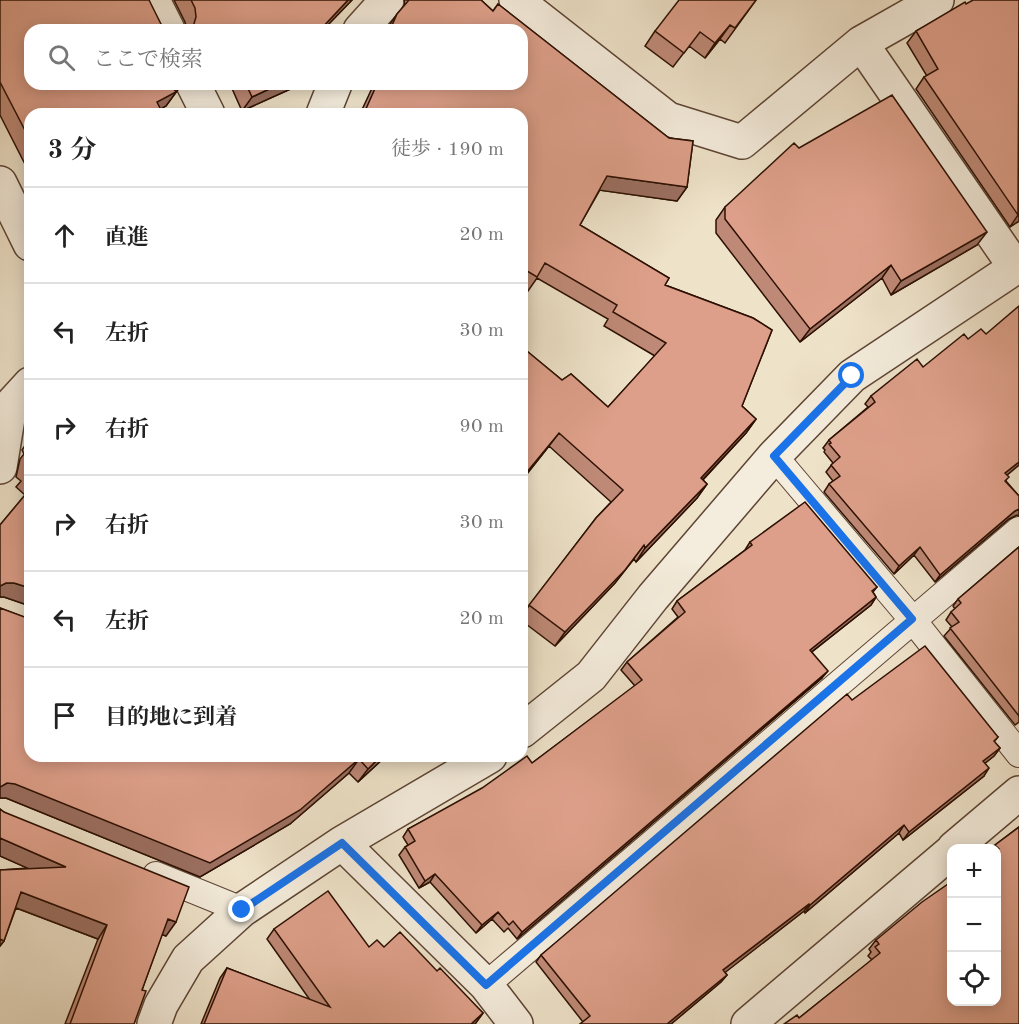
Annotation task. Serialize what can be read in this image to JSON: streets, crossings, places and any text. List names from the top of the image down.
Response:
{
  "page": {
    "search": "ここで検索",
    "heading": ["3 分", "徒歩 · 190 m"],
    "list": [
      ["直進", "20 m"],
      ["左折", "30 m"],
      ["右折", "90 m"],
      ["右折", "30 m"],
      ["左折", "20 m"],
      "目的地に到着"
    ],
    "map_buttons": ["+", "−"]
  }
}
